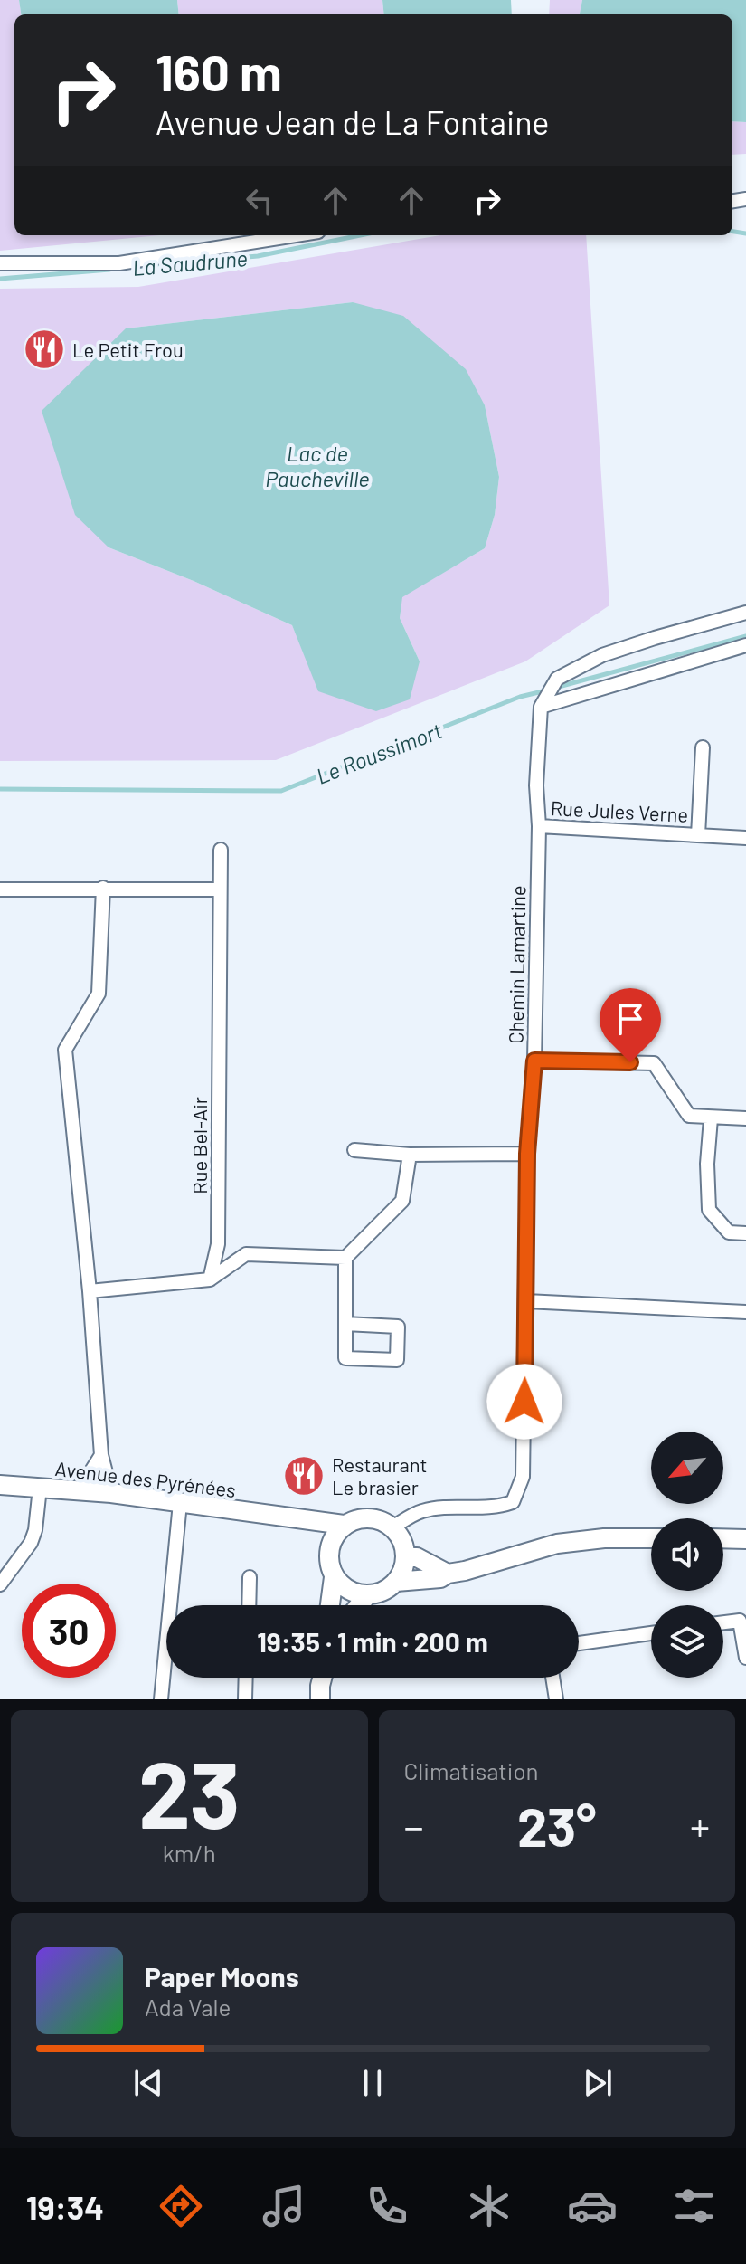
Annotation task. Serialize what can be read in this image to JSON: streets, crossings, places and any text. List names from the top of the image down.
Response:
{
  "streets": {
    "main road": ["Avenue des Pyrénées"],
    "street": ["Rue Jules Verne", "Chemin Lamartine", "Rue Bel-Air"]
  },
  "crossings": [
    ["Rue Jules Verne", "Chemin Lamartine"],
    ["Chemin Lamartine", "Avenue des Pyrénées"]
  ],
  "water": ["La Saudrune", "Lac de Paucheville", "Le Roussimort"],
  "places": {
    "restaurant": ["Le Petit Frou", "Restaurant Le brasier"]
  },
  "north": "bottom left",
  "page": {
    "turn": ["160 m", "Avenue Jean de La Fontaine"],
    "limit": "30",
    "trip": "19:35 · 1 min · 200 m",
    "tile": [
      ["23", "km/h"],
      "Climatisation"
    ],
    "heat": ["−", "23°", "+"],
    "song": ["Paper Moons", "Ada Vale"],
    "tabs": "19:34"
  }
}
